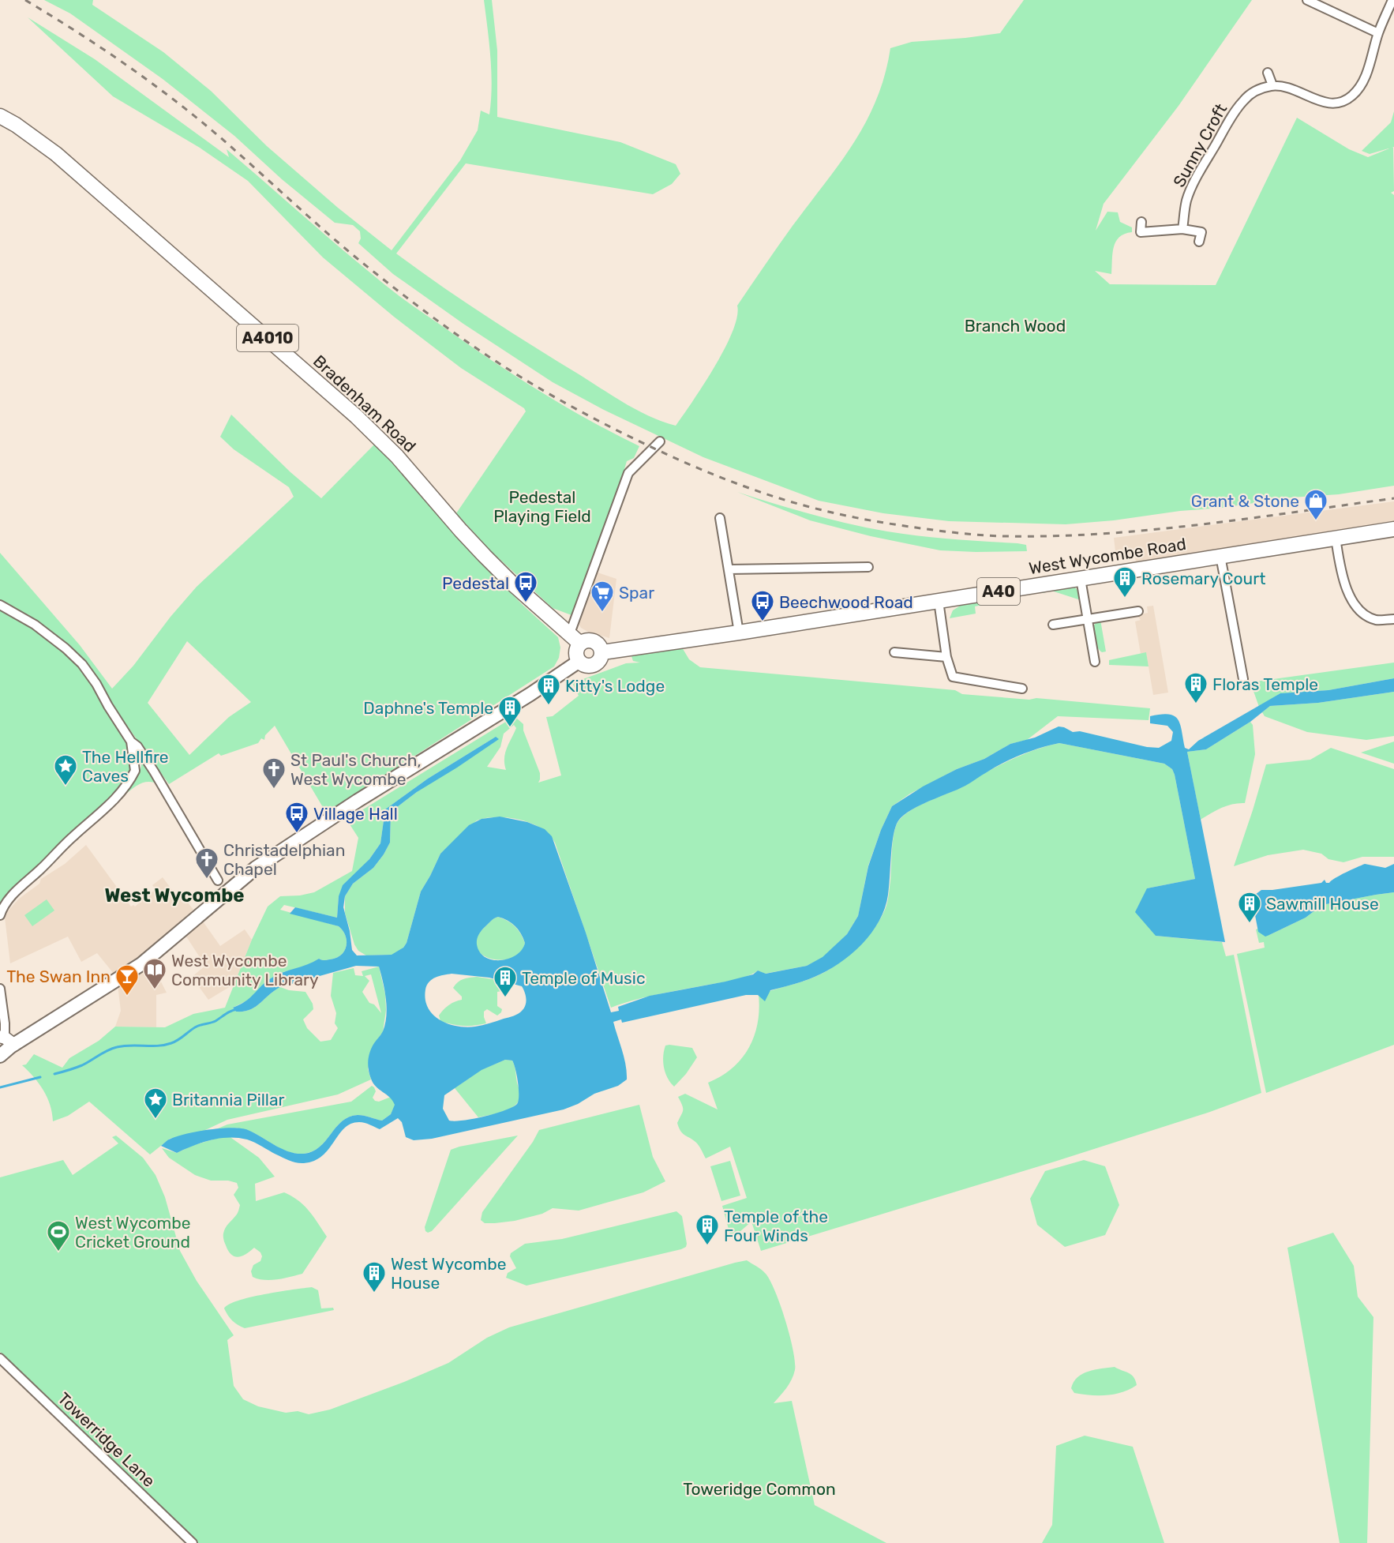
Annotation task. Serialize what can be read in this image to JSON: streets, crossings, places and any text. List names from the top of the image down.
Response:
{
  "streets": {
    "highway": [
      "A4010",
      "Bradenham Road",
      "West Wycombe Road",
      "A40"
    ],
    "street": ["Sunny Croft", "Towerridge Lane"]
  },
  "crossings": [
    ["Bradenham Road", "West Wycombe Road"],
    ["Bradenham Road", "A40"],
    ["West Wycombe Road", "A40"]
  ],
  "districts": ["West Wycombe"],
  "parks": ["Branch Wood", "Pedestal Playing Field", "Toweridge Common"],
  "places": {
    "shop": ["Grant & Stone"],
    "building": [
      "Rosemary Court",
      "Floras Temple",
      "Kitty's Lodge",
      "Daphne's Temple",
      "Sawmill House",
      "Temple of Music",
      "Temple of the Four Winds",
      "West Wycombe House"
    ],
    "bus stop": ["Pedestal", "Beechwood Road", "Village Hall"],
    "supermarket": ["Spar"],
    "place": ["The Hellfire Caves", "Britannia Pillar"],
    "church": ["St Paul's Church, West Wycombe", "Christadelphian Chapel"],
    "library": ["West Wycombe Community Library"],
    "bar": ["The Swan Inn"],
    "sports": ["West Wycombe Cricket Ground"]
  }
}
